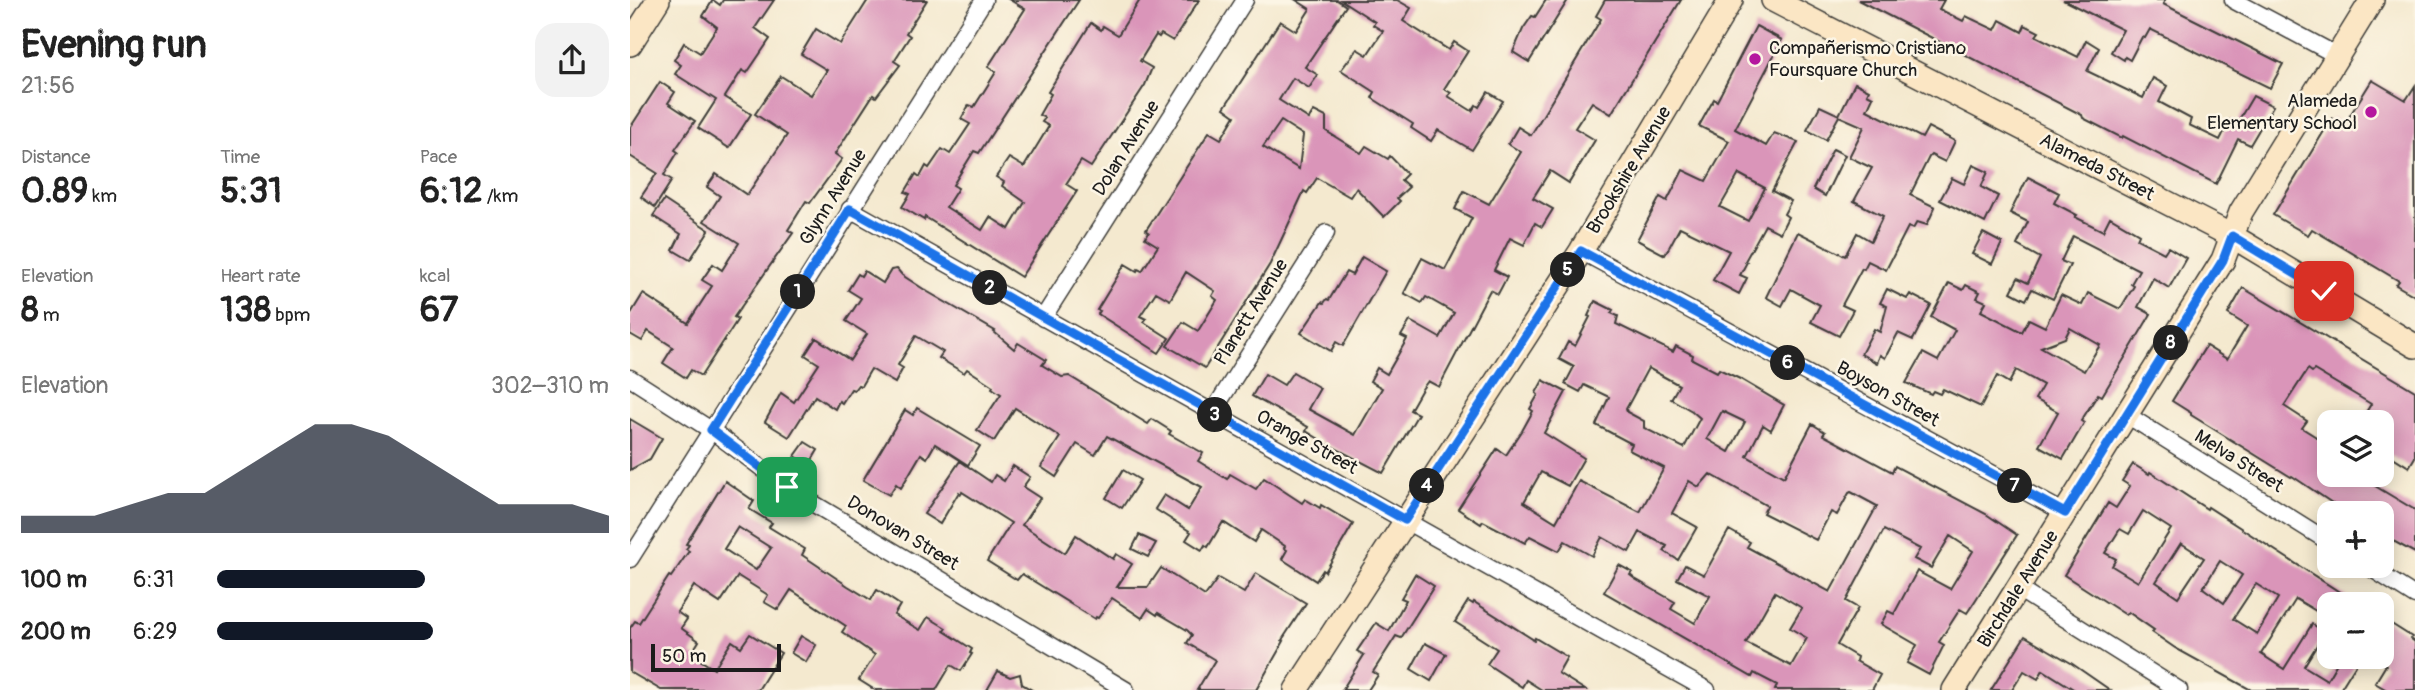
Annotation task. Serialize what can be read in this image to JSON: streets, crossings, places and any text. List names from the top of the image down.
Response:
{
  "streets": {
    "street": [
      "Dolan Avenue",
      "Alameda Street",
      "Brookshire Avenue",
      "Glynn Avenue",
      "Planett Avenue",
      "Boyson Street",
      "Orange Street",
      "Melva Street",
      "Donovan Street",
      "Birchdale Avenue"
    ]
  },
  "crossings": [
    ["Dolan Avenue", "Orange Street"],
    ["Alameda Street", "Birchdale Avenue"],
    ["Brookshire Avenue", "Boyson Street"],
    ["Brookshire Avenue", "Orange Street"],
    ["Glynn Avenue", "Orange Street"],
    ["Glynn Avenue", "Donovan Street"],
    ["Planett Avenue", "Orange Street"],
    ["Boyson Street", "Birchdale Avenue"],
    ["Melva Street", "Birchdale Avenue"]
  ],
  "places": ["Compañerismo Cristiano Foursquare Church", "Alameda Elementary School"],
  "scale_bar": "50 m",
  "page": {
    "heading": ["Evening run", "21:56"],
    "stats": [
      ["Distance", "0.89 km"],
      ["Time", "5:31"],
      ["Pace", "6:12 /km"],
      ["Elevation", "8 m"],
      ["Heart rate", "138 bpm"],
      ["kcal", "67"]
    ],
    "pins": [
      "5",
      "2",
      "1",
      "8",
      "6",
      "3",
      "4",
      "7"
    ],
    "chart": ["Elevation", "302–310 m"],
    "map_buttons": ["+", "−"],
    "list": [
      {
        "name": "100 m",
        "note": "6:31"
      },
      {
        "name": "200 m",
        "note": "6:29"
      }
    ],
    "scale": "50 m"
  }
}
